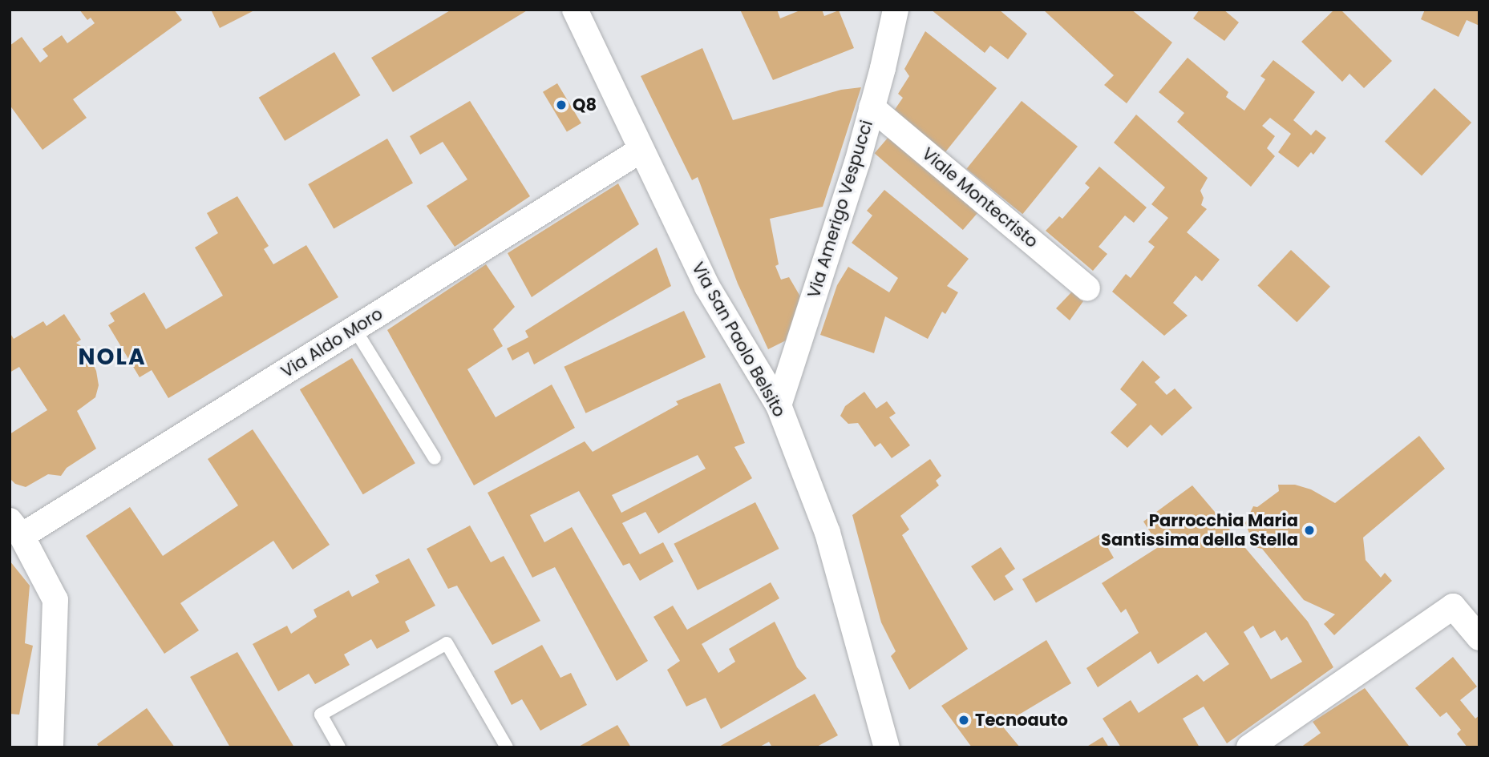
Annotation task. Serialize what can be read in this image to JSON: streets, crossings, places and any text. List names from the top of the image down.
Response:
{
  "streets": {
    "street": [
      "Viale Montecristo",
      "Via Amerigo Vespucci",
      "Via San Paolo Belsito",
      "Via Aldo Moro"
    ]
  },
  "crossings": [
    ["Viale Montecristo", "Via Amerigo Vespucci"],
    ["Via Amerigo Vespucci", "Via San Paolo Belsito"],
    ["Via San Paolo Belsito", "Via Aldo Moro"]
  ],
  "districts": ["NOLA"],
  "places": ["Q8", "Parrocchia Maria Santissima della Stella", "Tecnoauto"]
}
